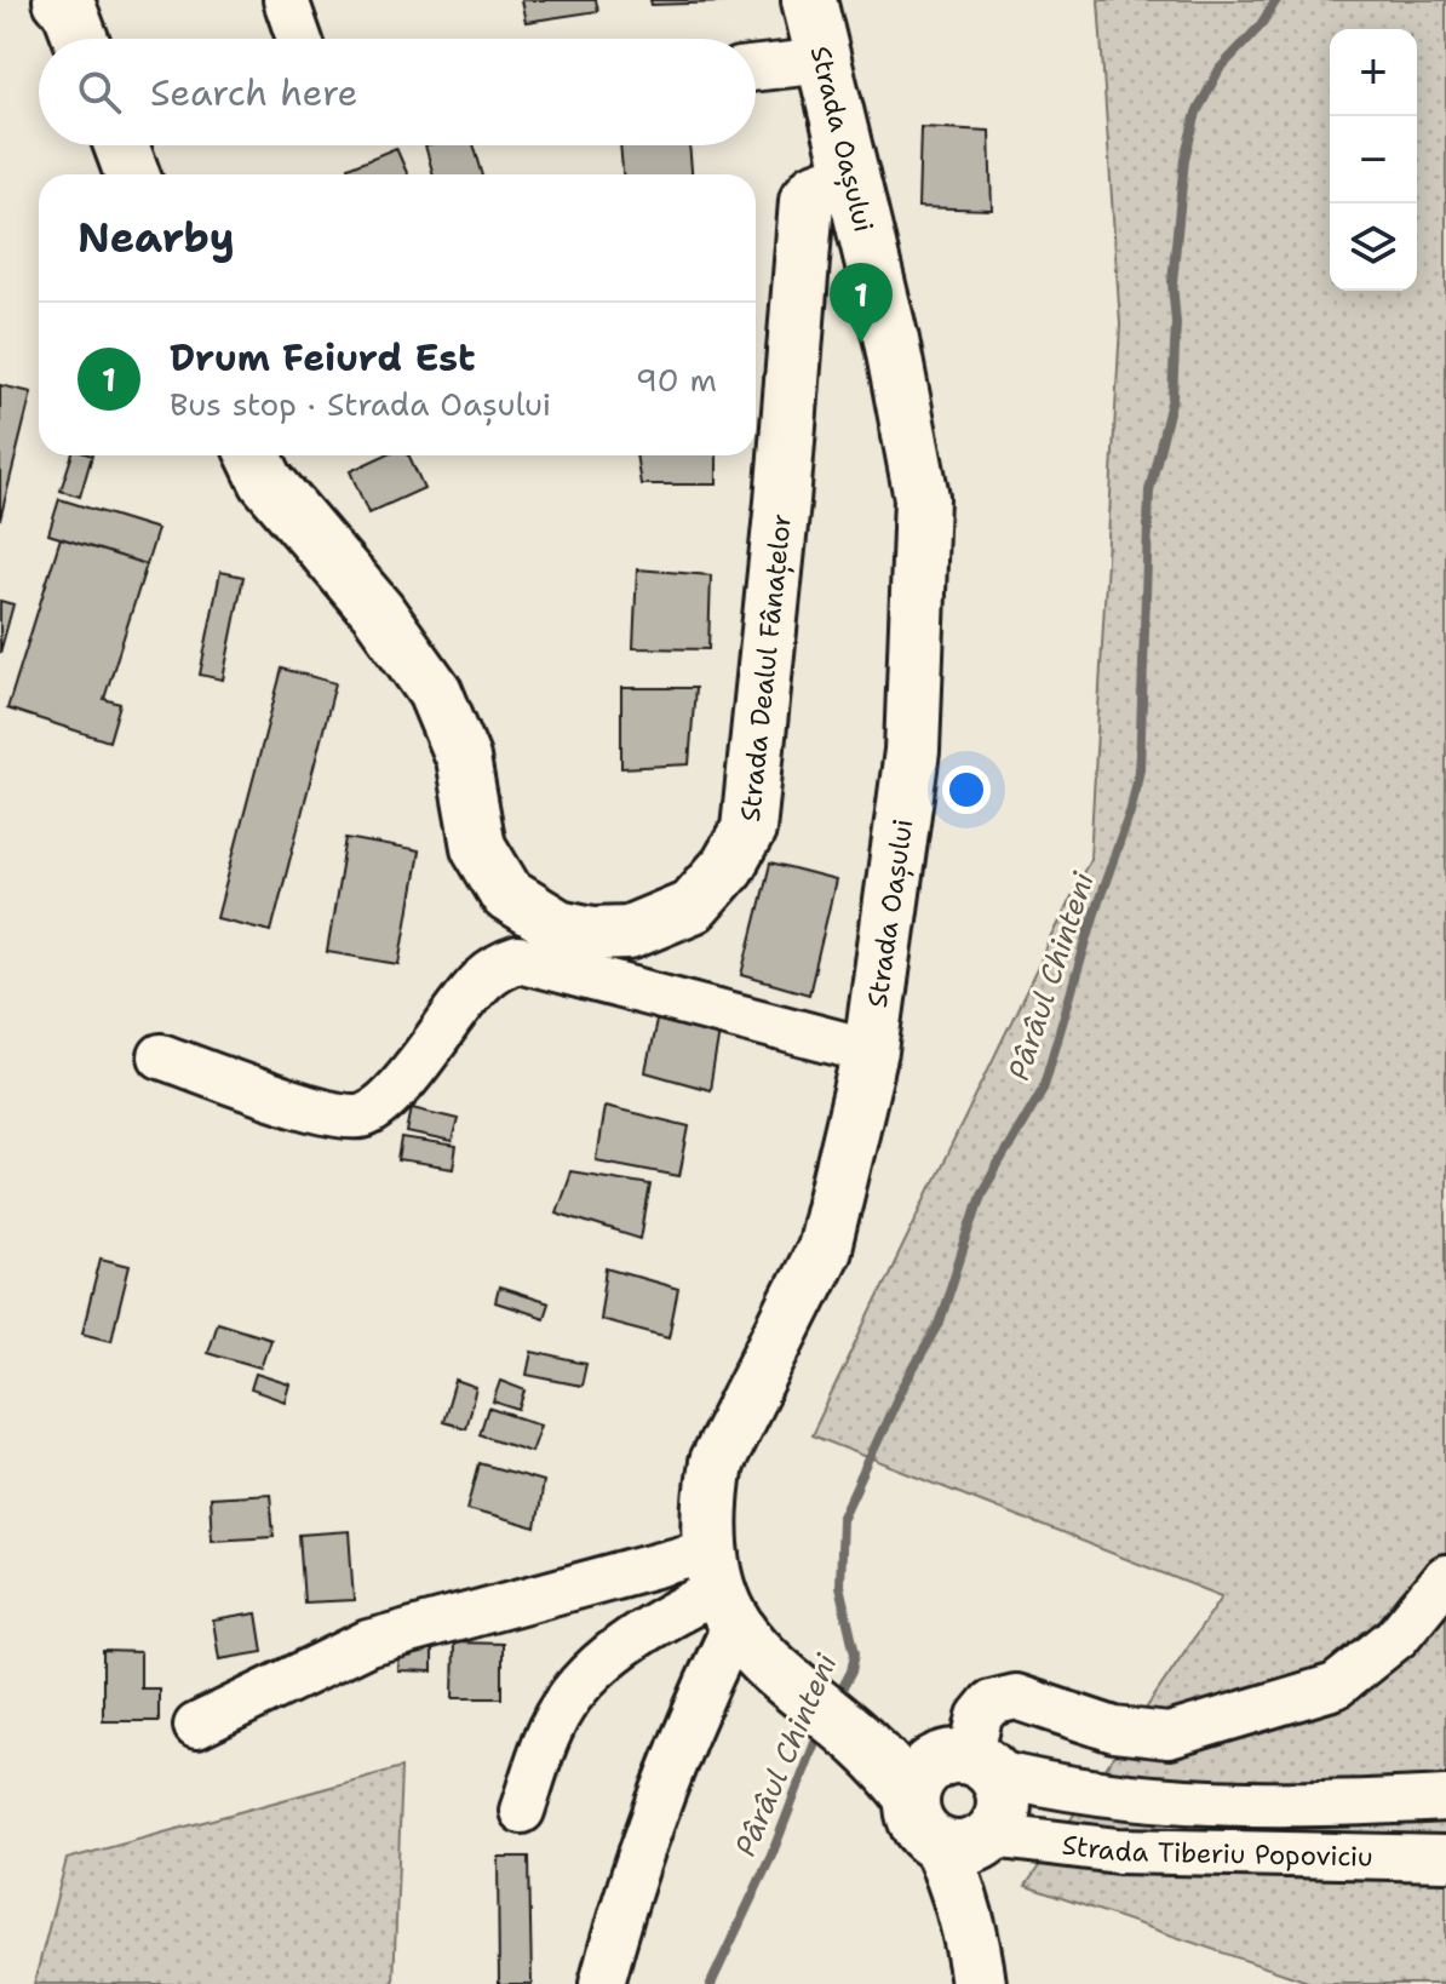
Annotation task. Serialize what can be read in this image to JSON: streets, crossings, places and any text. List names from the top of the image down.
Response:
{
  "streets": {
    "main road": ["Strada Oașului", "Strada Dealul Fânațelor"],
    "street": ["Strada Tiberiu Popoviciu"]
  },
  "crossings": [
    ["Strada Oașului", "Strada Dealul Fânațelor"]
  ],
  "water": ["Pârâul Chinteni"],
  "page": {
    "map_buttons": ["+", "−"],
    "search": "Search here",
    "heading": "Nearby",
    "pins": "1",
    "list": [
      {
        "mark": "1",
        "name": "Drum Feiurd Est",
        "note": "Bus stop · Strada Oașului",
        "value": "90 m"
      }
    ]
  }
}
